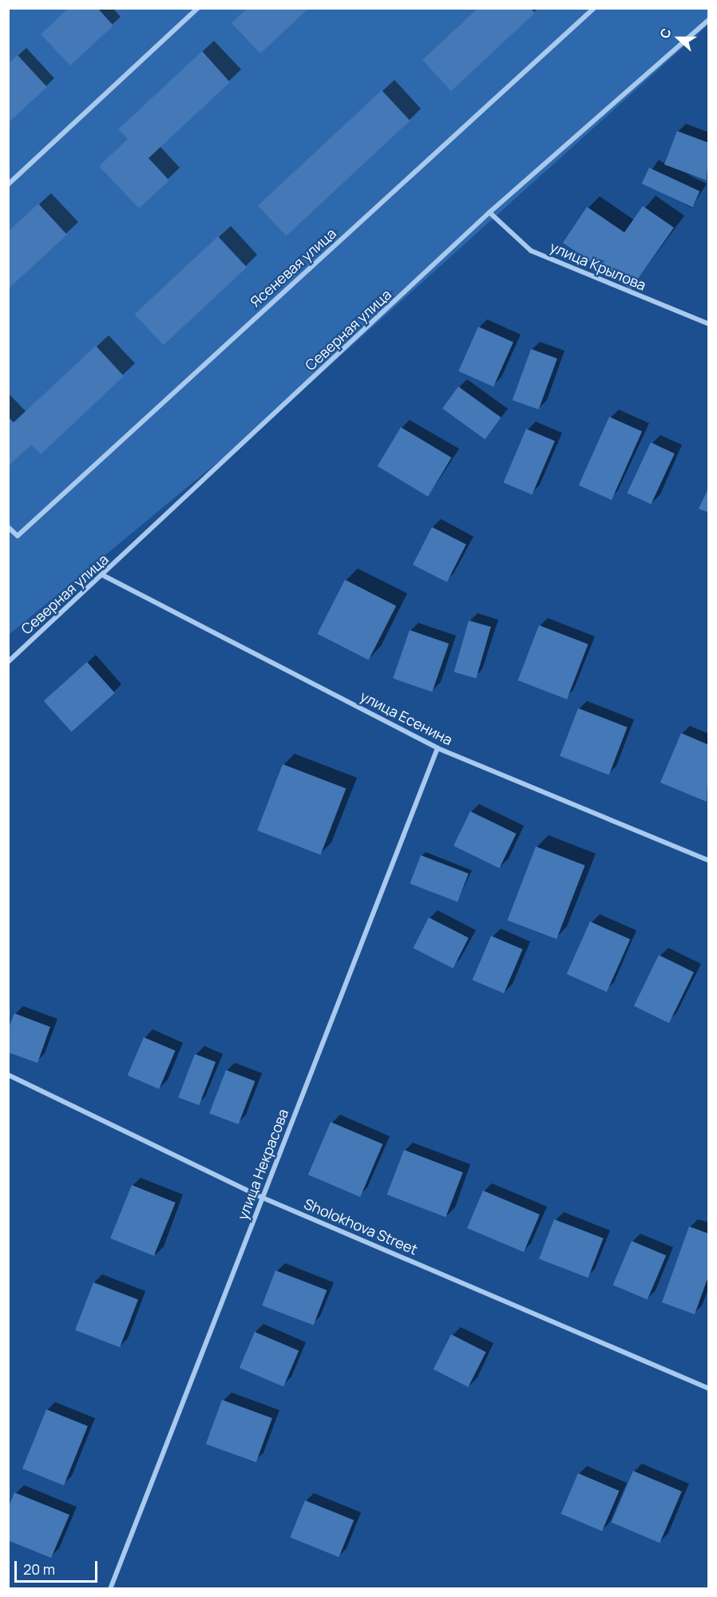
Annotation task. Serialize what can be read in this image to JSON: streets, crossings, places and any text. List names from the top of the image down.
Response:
{
  "streets": {
    "street": [
      "улица Крылова",
      "Ясеневая улица",
      "Северная улица",
      "улица Есенина",
      "улица Некрасова",
      "Sholokhova Street"
    ]
  },
  "crossings": [
    ["улица Крылова", "Северная улица"],
    ["Северная улица", "улица Есенина"],
    ["улица Есенина", "улица Некрасова"],
    ["улица Некрасова", "Sholokhova Street"]
  ],
  "scale_bar": "20 m",
  "north": "left"
}
